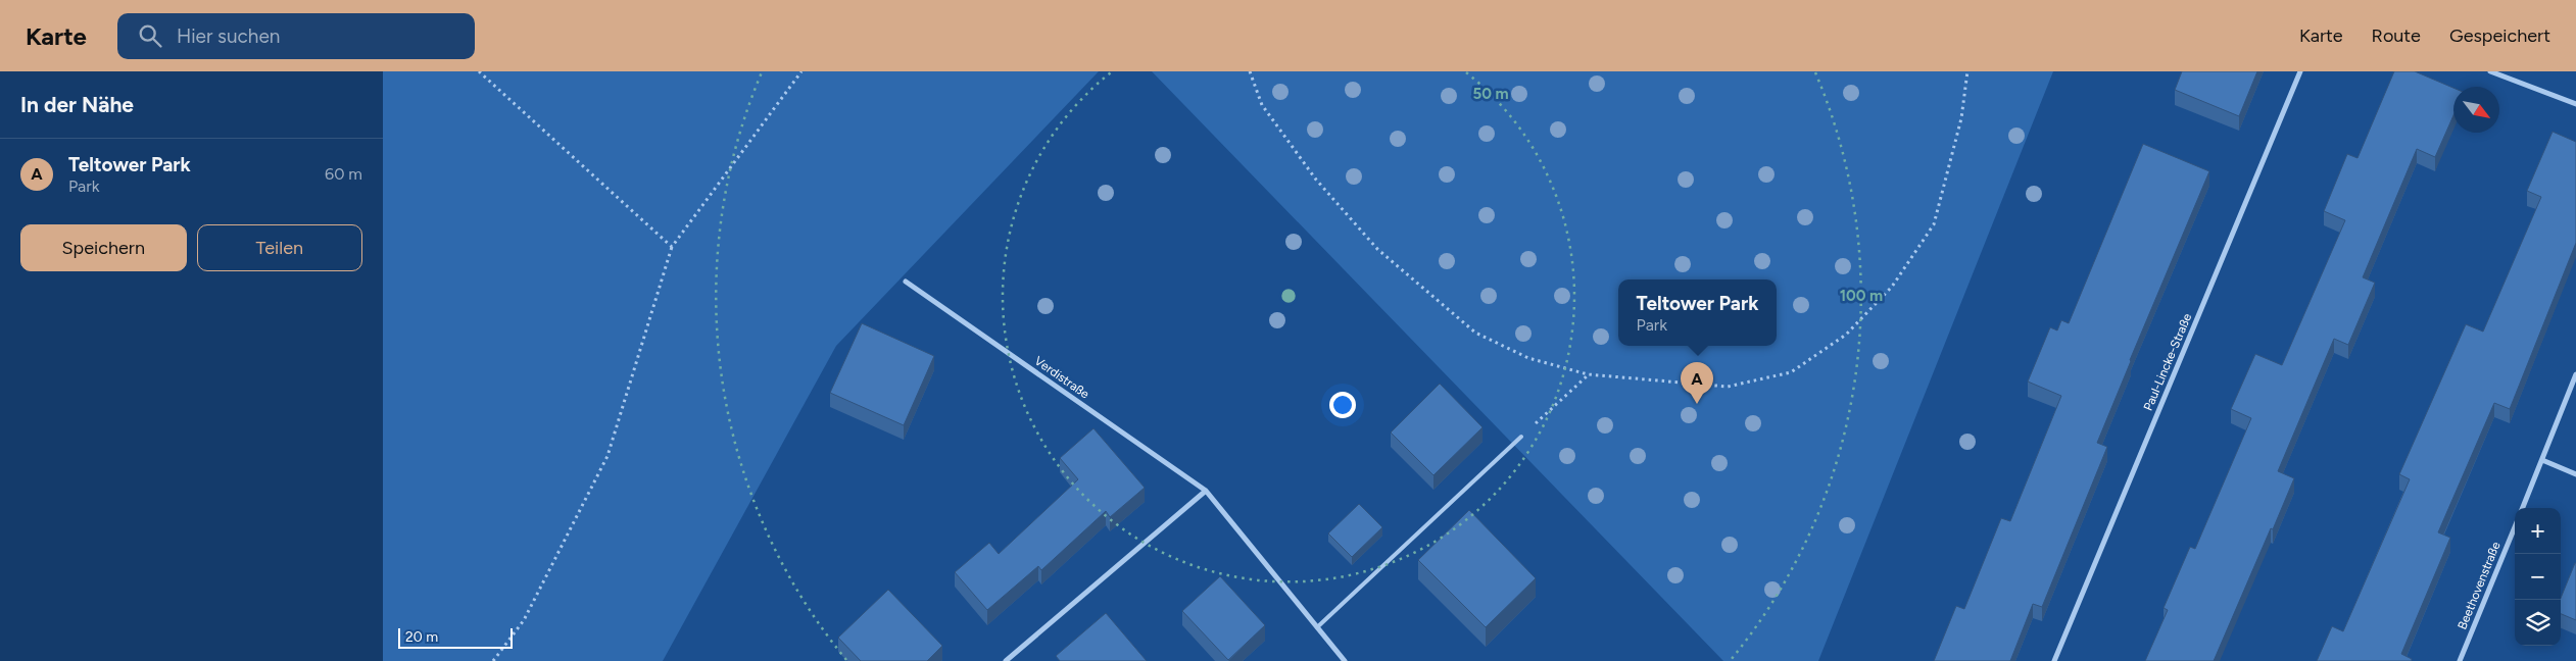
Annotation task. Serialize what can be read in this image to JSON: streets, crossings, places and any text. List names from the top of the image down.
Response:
{
  "streets": {
    "street": ["Paul-Lincke-Straße", "Verdistraße", "Beethovenstraße"]
  },
  "scale_bar": "20 m",
  "north": "bottom right",
  "page": {
    "header": "Karte",
    "search": "Hier suchen",
    "nav": ["Karte", "Route", "Gespeichert"],
    "heading": "In der Nähe",
    "list": [
      {
        "mark": "A",
        "name": "Teltower Park",
        "note": "Park",
        "value": "60 m"
      }
    ],
    "buttons": ["Speichern", "Teilen"],
    "popup": ["Teltower Park", "Park"],
    "pins": "A",
    "map_buttons": ["+", "−"],
    "scale": "20 m"
  },
  "rings": ["50 m", "100 m"]
}
